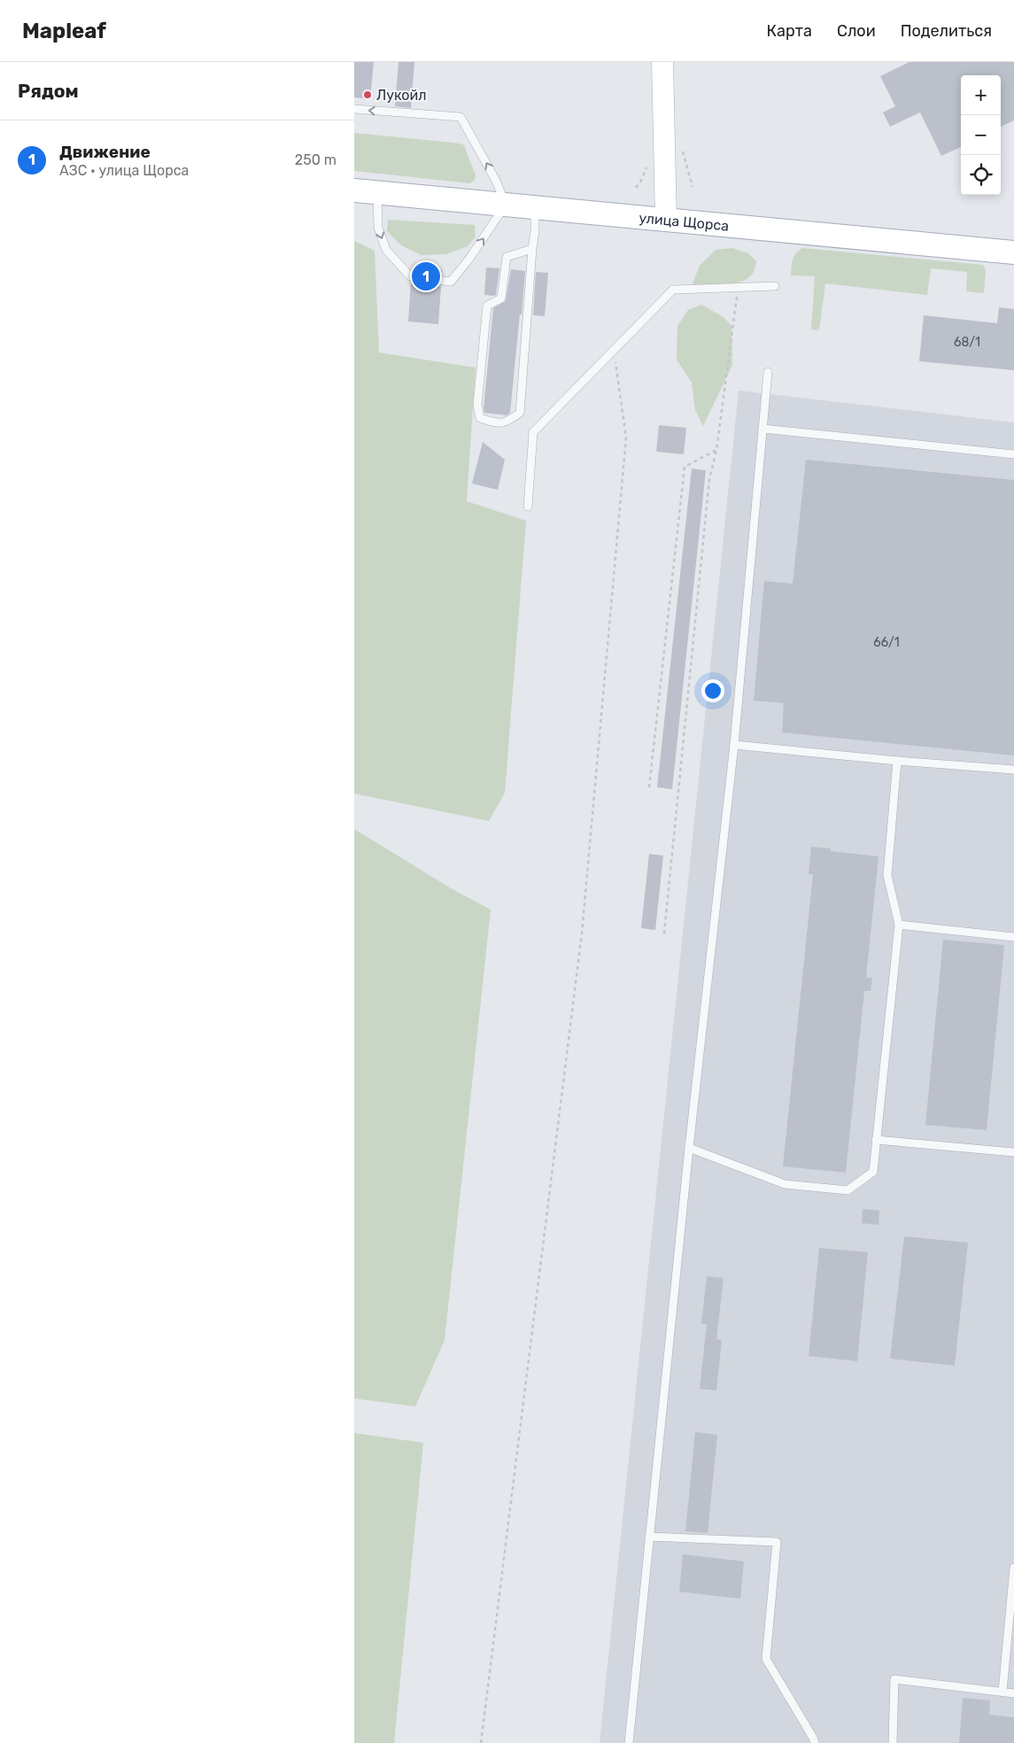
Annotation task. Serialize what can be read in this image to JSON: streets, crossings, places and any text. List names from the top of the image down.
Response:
{
  "streets": {
    "main road": ["улица Щорса"]
  },
  "places": ["Лукойл"],
  "house_numbers": ["68/1", "66/1"],
  "page": {
    "header": "Mapleaf",
    "nav": ["Карта", "Слои", "Поделиться"],
    "heading": "Рядом",
    "map_buttons": ["+", "−"],
    "list": [
      {
        "mark": "1",
        "name": "Движение",
        "note": "АЗС · улица Щорса",
        "value": "250 m"
      }
    ],
    "pins": "1"
  }
}
